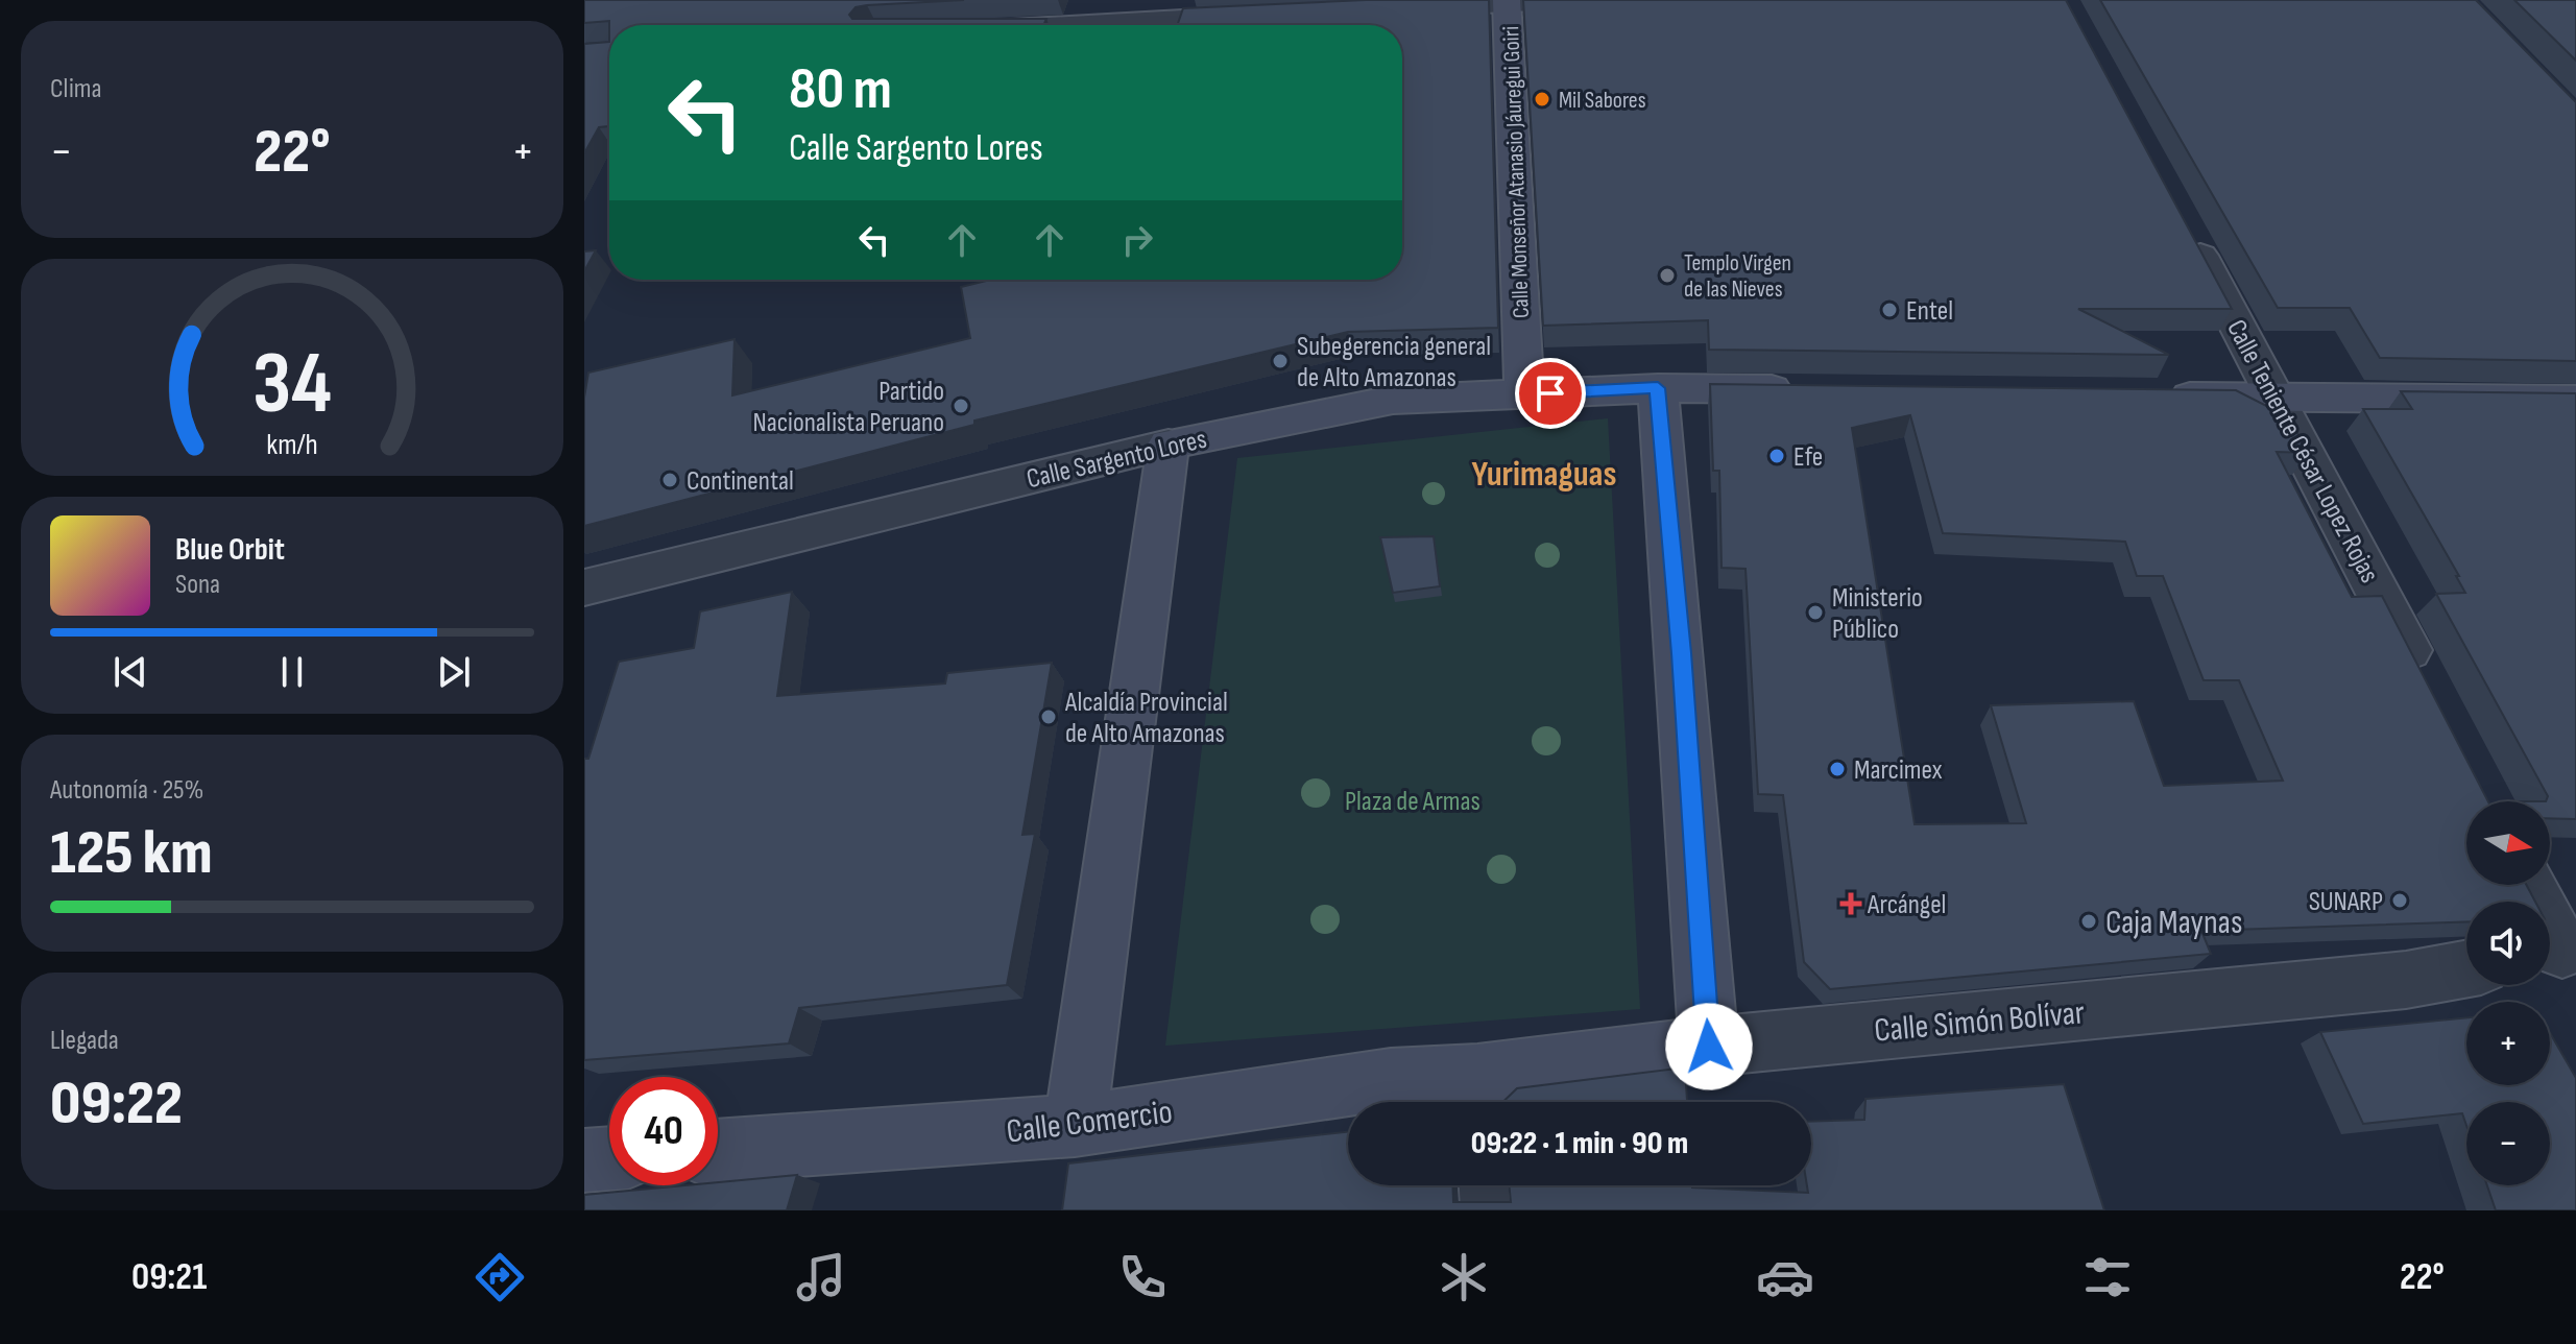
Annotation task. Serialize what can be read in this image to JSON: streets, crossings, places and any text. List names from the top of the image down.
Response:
{
  "streets": {
    "street": [
      "Calle Monseñor Atanasio Jáuregui Goiri",
      "Calle Teniente César Lopez Rojas",
      "Calle Sargento Lores",
      "Calle Simón Bolívar",
      "Calle Comercio"
    ]
  },
  "crossings": [
    ["Calle Monseñor Atanasio Jáuregui Goiri", "Calle Sargento Lores"],
    ["Calle Simón Bolívar", "Calle Comercio"]
  ],
  "districts": ["Yurimaguas"],
  "parks": ["Plaza de Armas"],
  "places": {
    "other": [
      "Mil Sabores",
      "Templo Virgen de las Nieves",
      "Entel",
      "Subegerencia general de Alto Amazonas",
      "Partido Nacionalista Peruano",
      "Efe",
      "Continental",
      "Ministerio Público",
      "Alcaldía Provincial de Alto Amazonas",
      "Marcimex",
      "SUNARP",
      "Caja Maynas"
    ],
    "health": ["Arcángel"]
  },
  "north": "right",
  "page": {
    "tile": [
      "Clima",
      ["Autonomía · 25%", "125 km"],
      ["Llegada", "09:22"]
    ],
    "turn": ["80 m", "Calle Sargento Lores"],
    "heat": ["−", "22°", "+"],
    "song": ["Blue Orbit", "Sona"],
    "map_buttons": ["+", "−"],
    "limit": "40",
    "trip": "09:22 · 1 min · 90 m",
    "tabs": ["09:21", "22°"],
    "gauge": ["34", "km/h"]
  }
}
